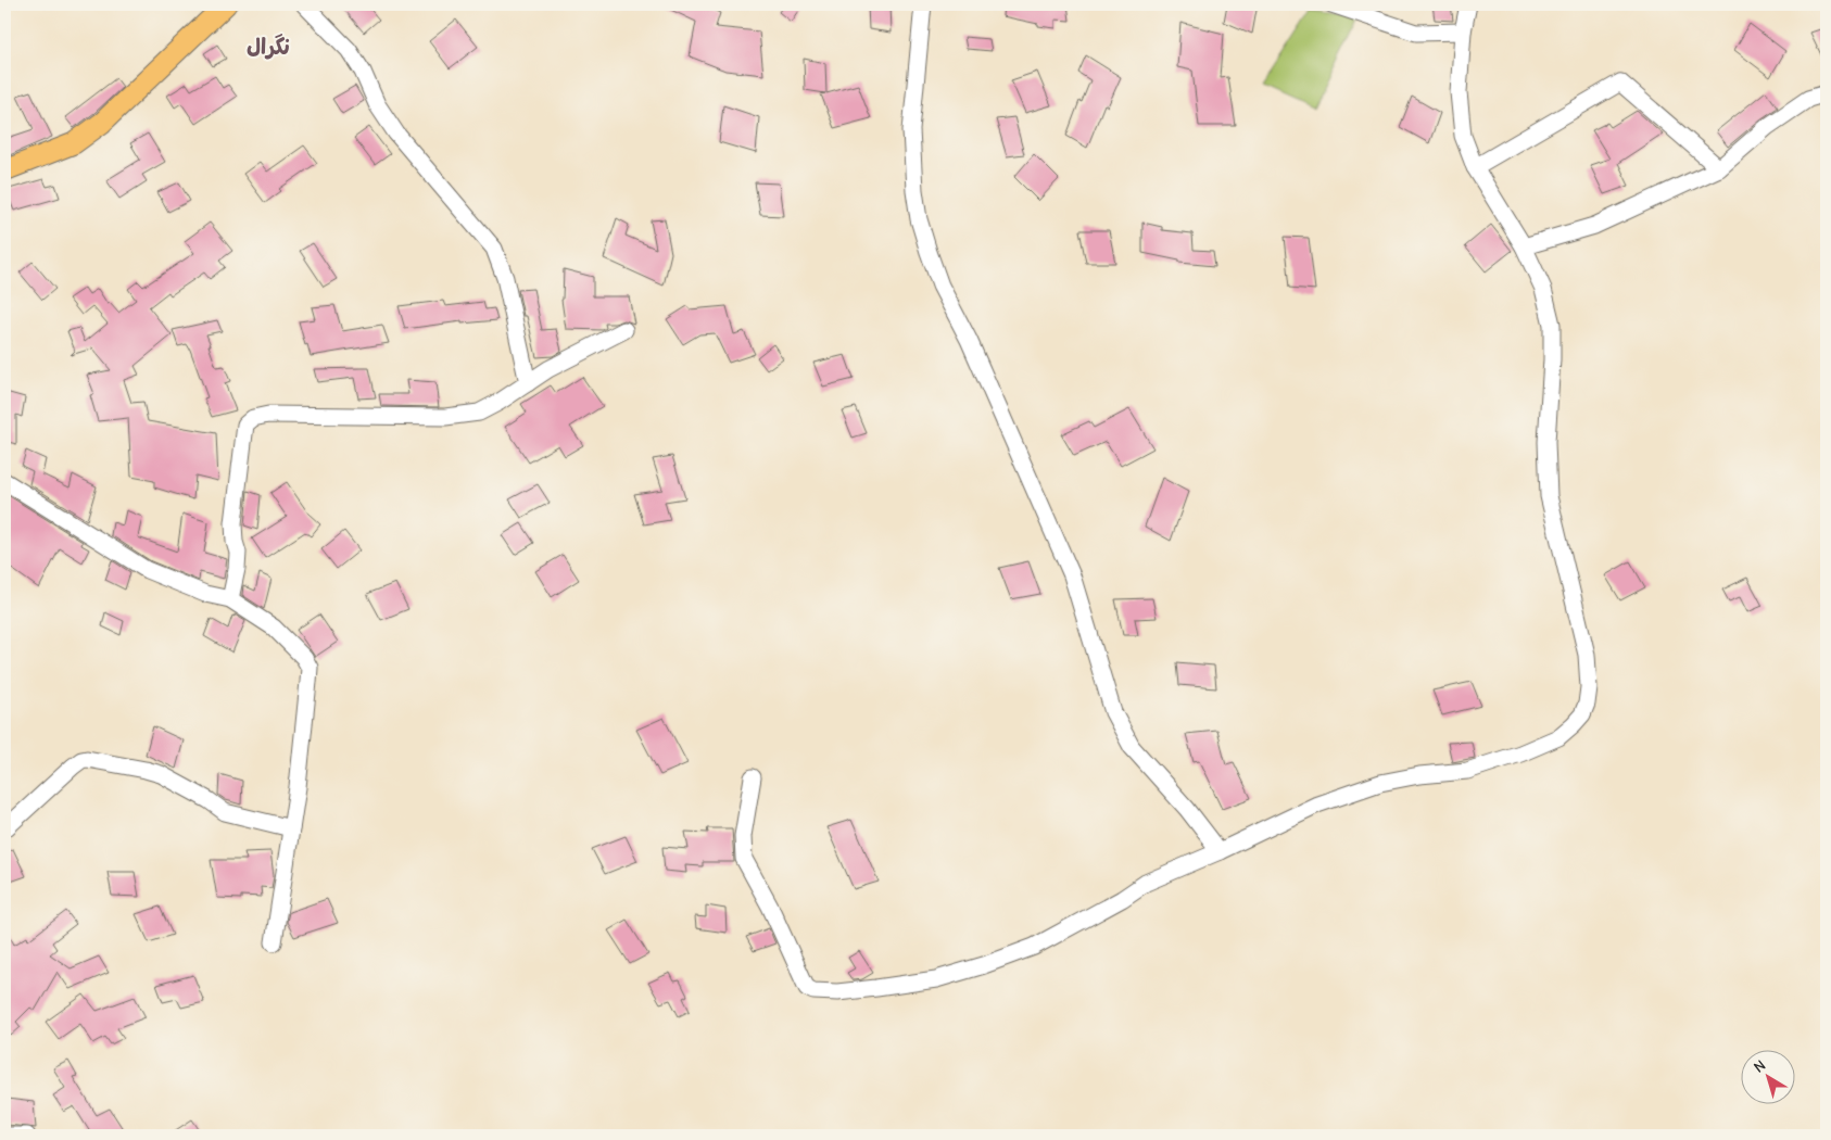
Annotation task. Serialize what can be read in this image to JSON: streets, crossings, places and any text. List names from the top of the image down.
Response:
{
  "districts": ["نگرال"],
  "north": "top left"
}
